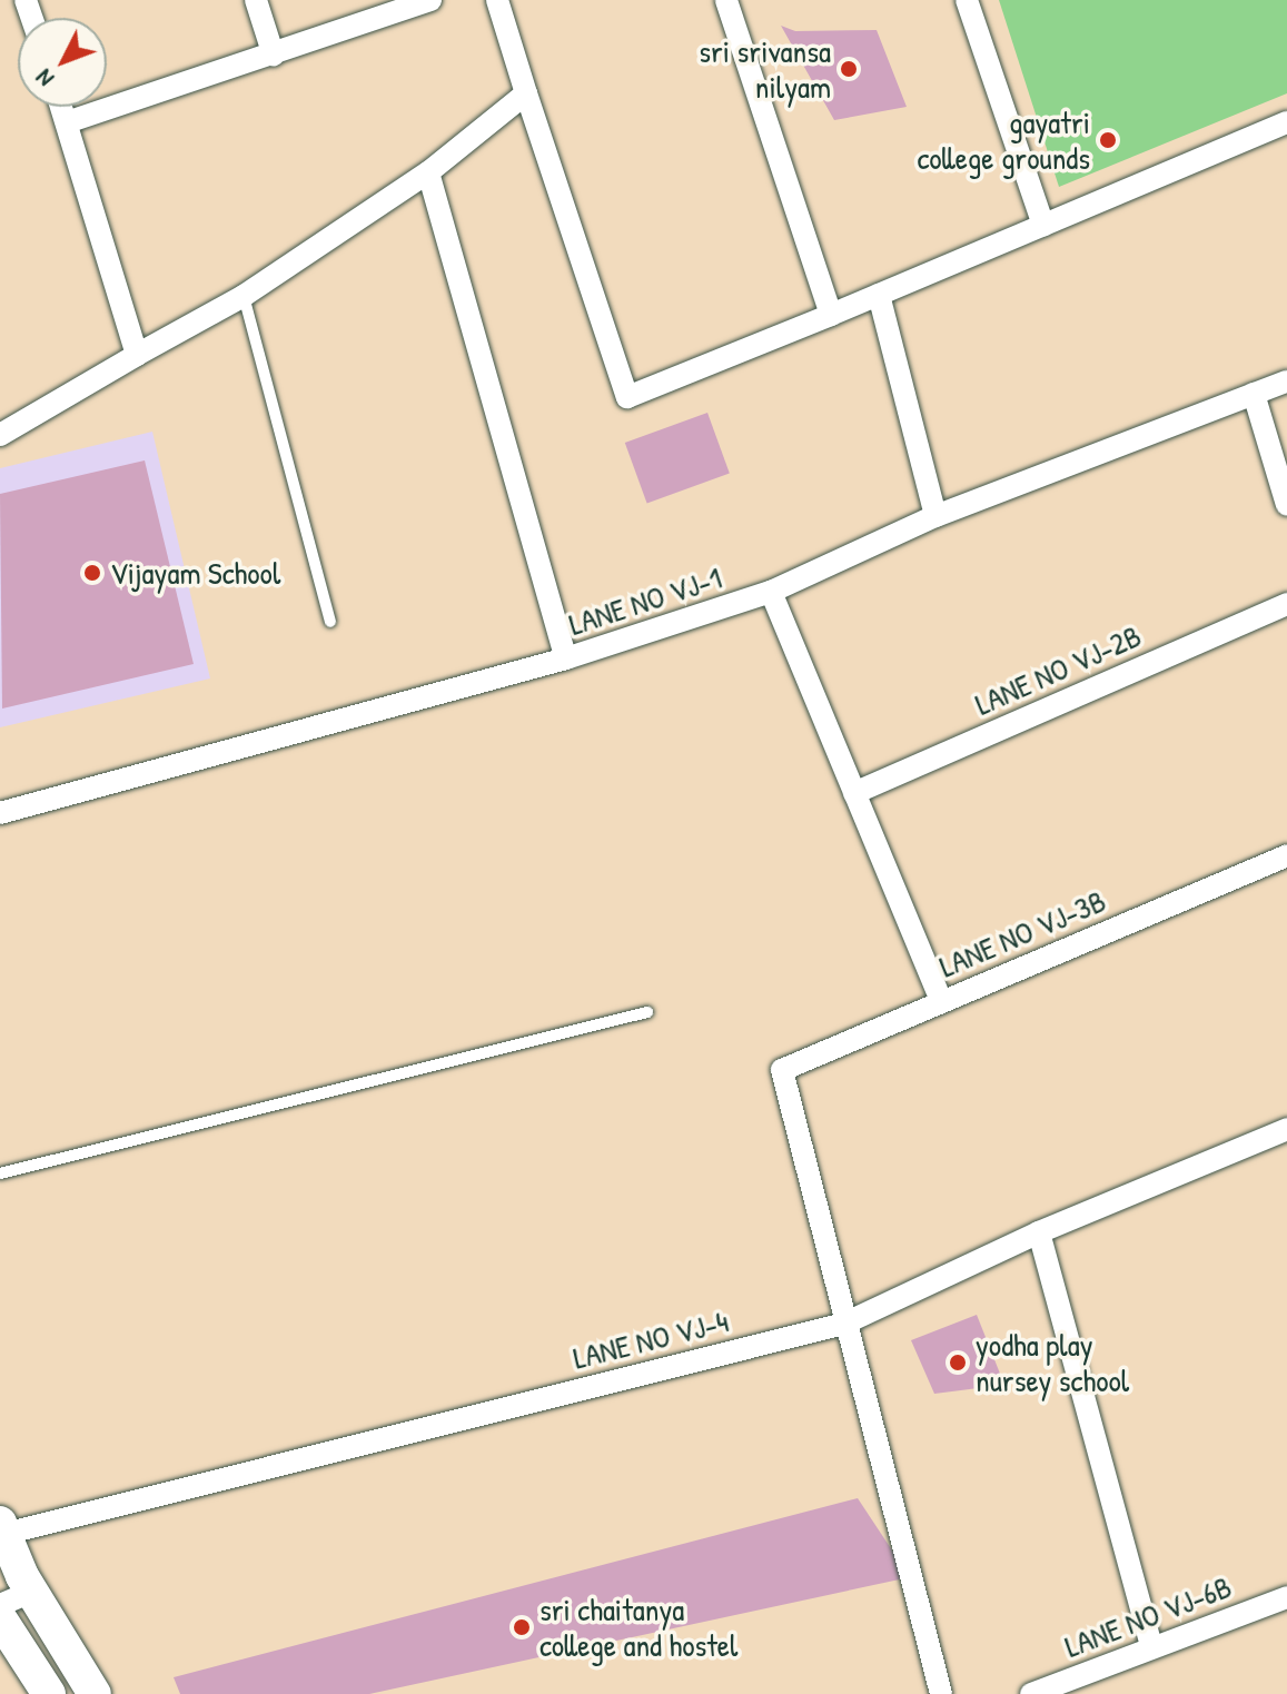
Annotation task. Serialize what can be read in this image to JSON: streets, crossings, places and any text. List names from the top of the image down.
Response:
{
  "streets": {
    "street": [
      "LANE NO VJ-1",
      "LANE NO VJ-2B",
      "LANE NO VJ-3B",
      "LANE NO VJ-4",
      "LANE NO VJ-6B"
    ]
  },
  "crossings": [
    ["LANE NO VJ-3B", "LANE NO VJ-4"]
  ],
  "places": [
    "sri srivansa nilyam",
    "gayatri college grounds",
    "Vijayam School",
    "yodha play nursey school",
    "sri chaitanya college and hostel"
  ],
  "north": "bottom left"
}
